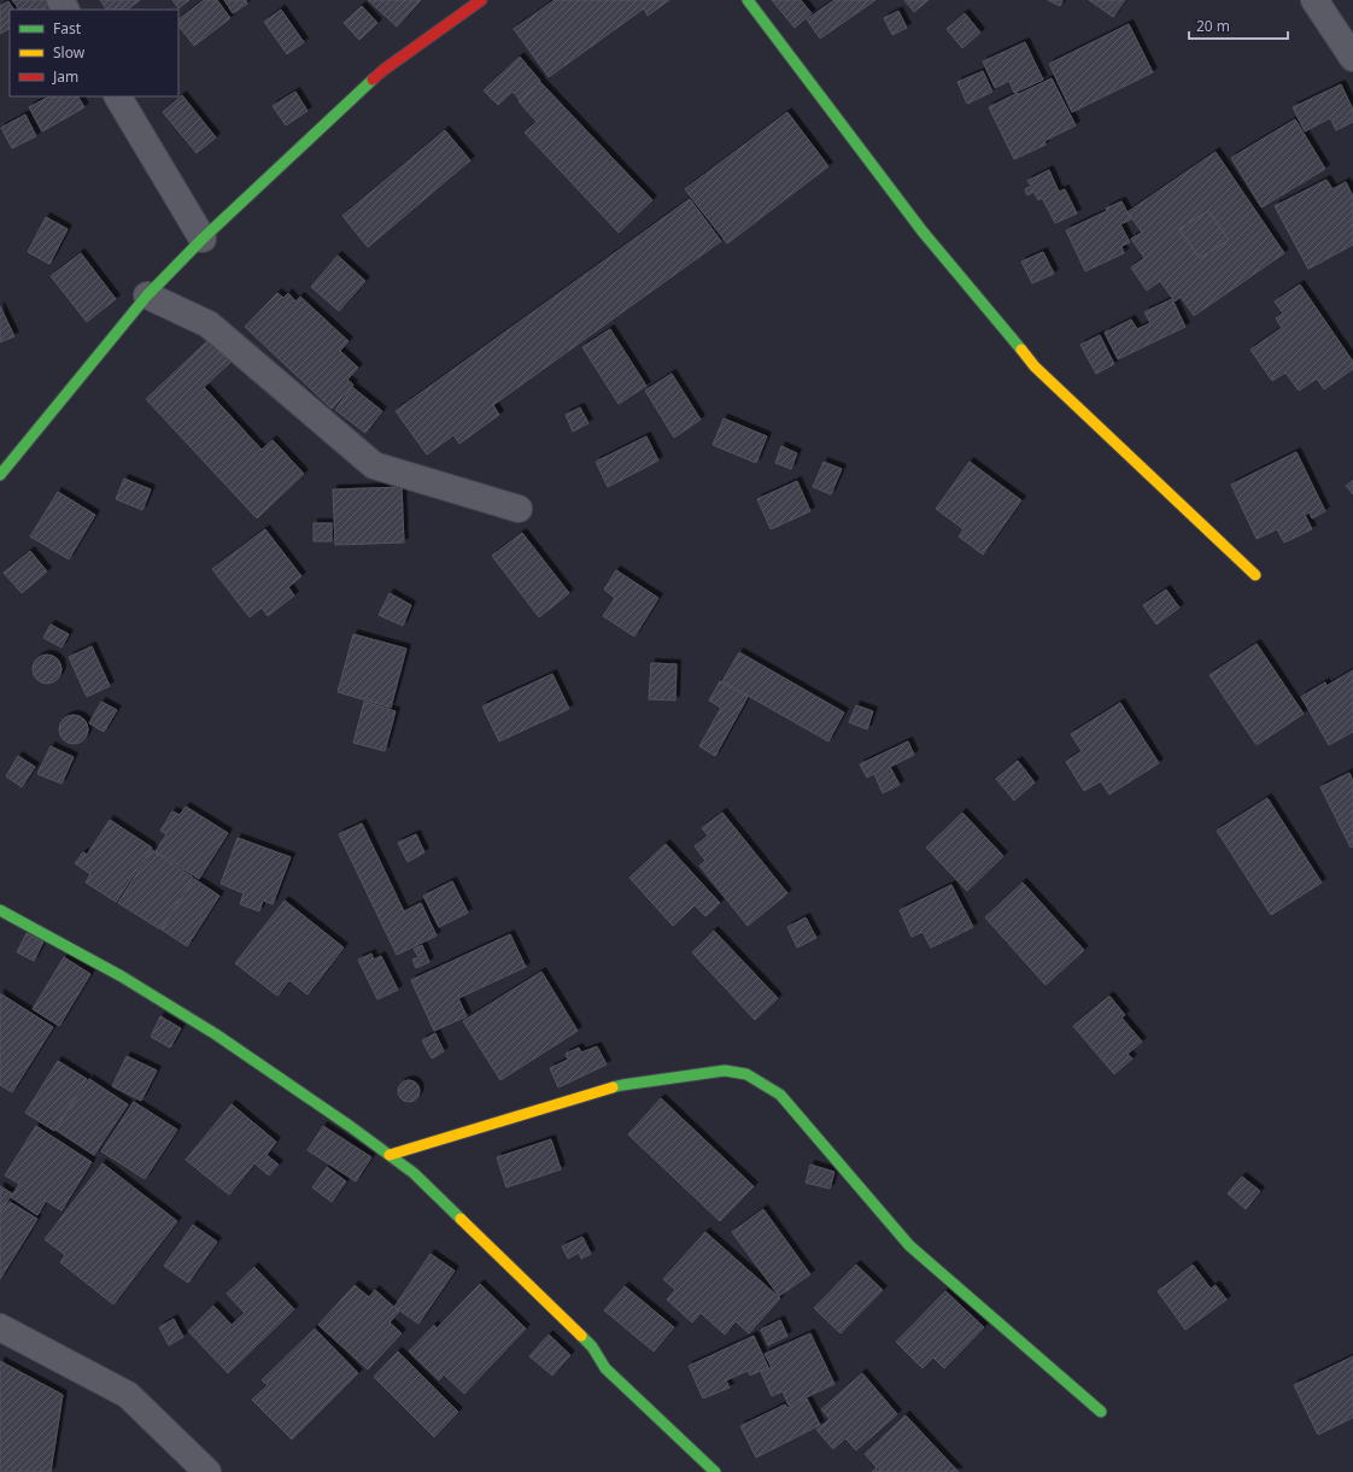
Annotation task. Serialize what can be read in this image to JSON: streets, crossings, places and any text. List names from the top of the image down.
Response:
{
  "legend": ["Fast", "Slow", "Jam"],
  "scale_bar": "20 m"
}
